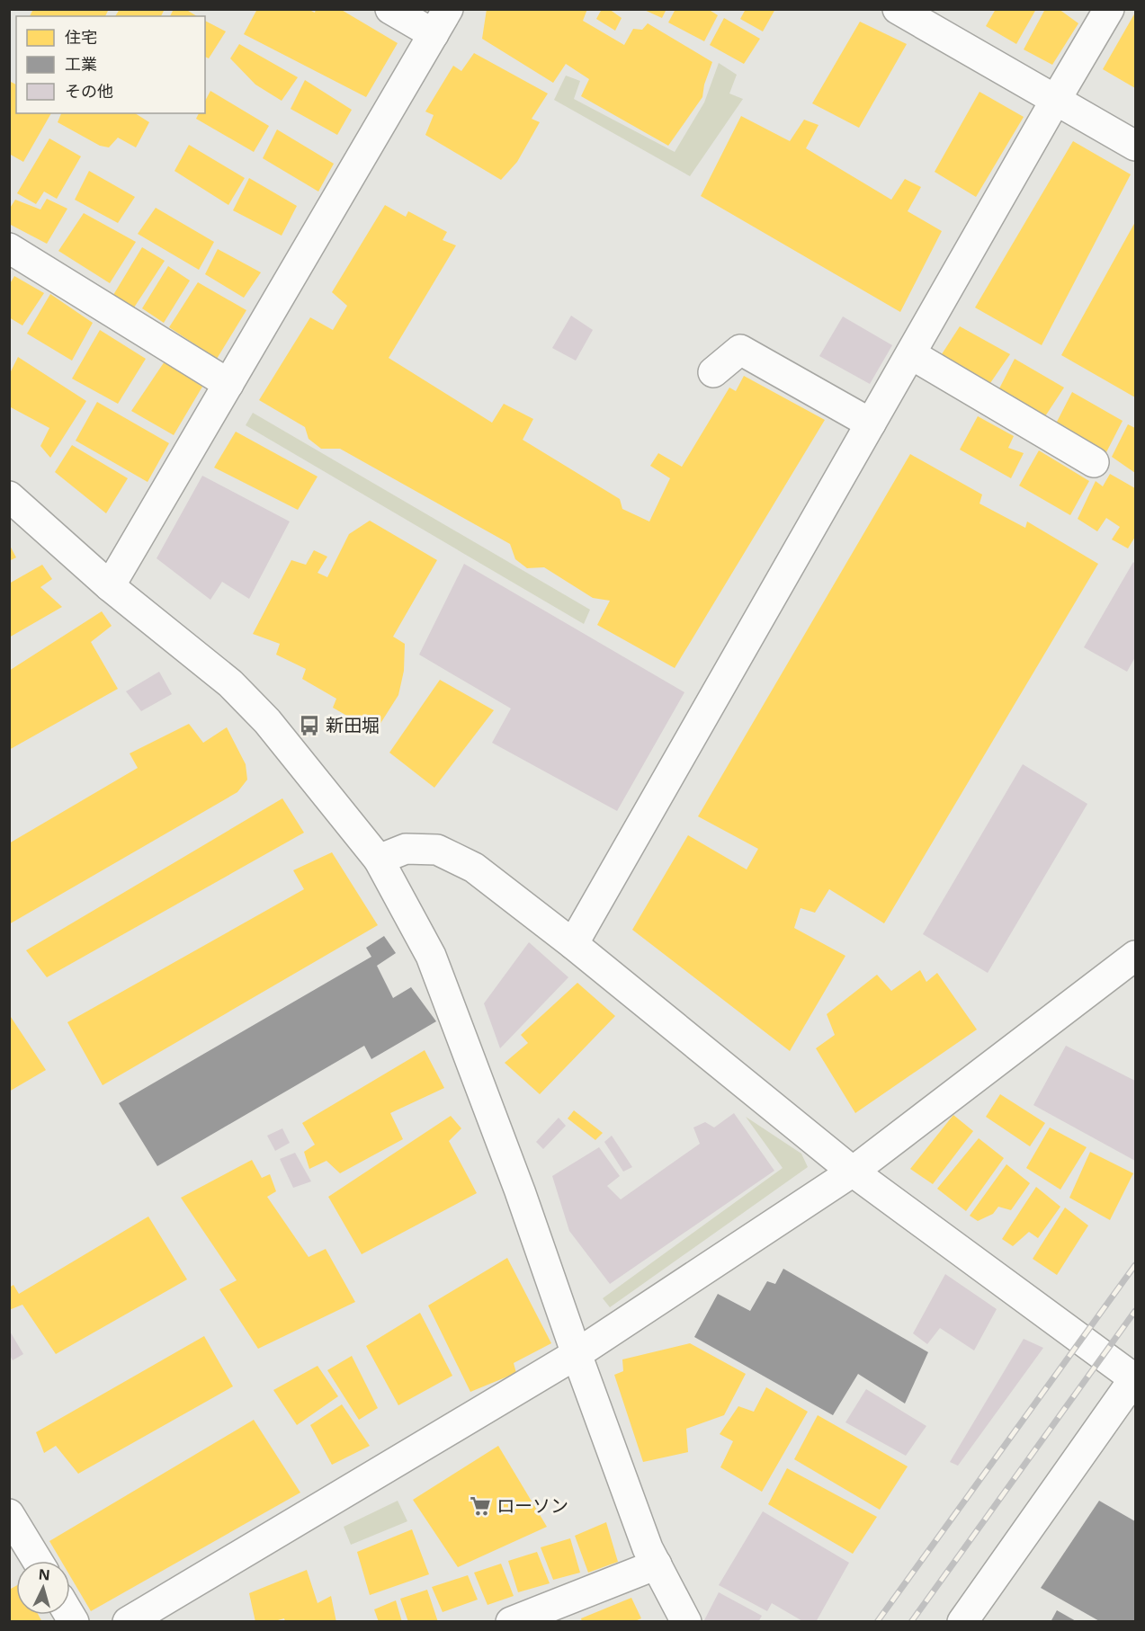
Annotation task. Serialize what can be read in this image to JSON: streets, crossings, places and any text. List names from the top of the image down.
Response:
{
  "places": {
    "bus stop": ["新田堀"],
    "supermarket": ["ローソン"]
  },
  "legend": ["住宅", "工業", "その他"],
  "north": "top"
}
